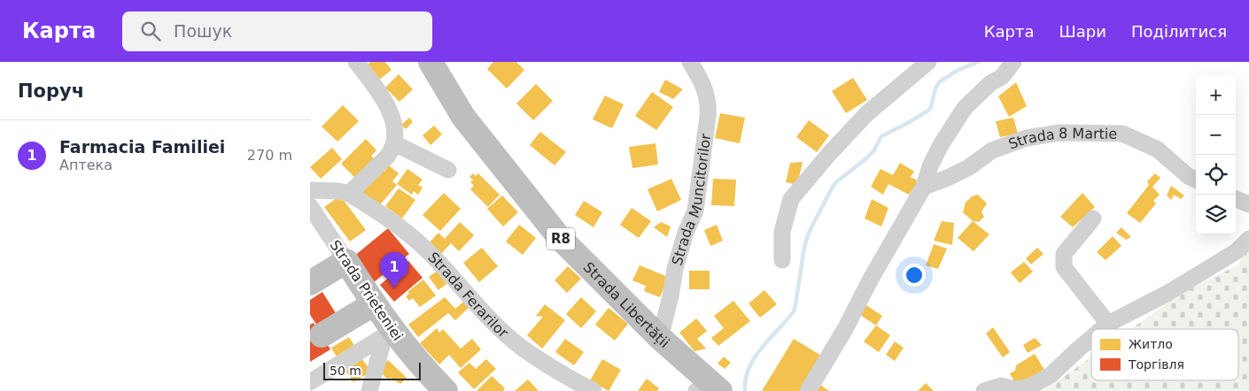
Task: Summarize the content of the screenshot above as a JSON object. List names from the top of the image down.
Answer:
{
  "streets": {
    "highway": ["R8", "Strada Prieteniei", "Strada Libertății"],
    "street": ["Strada 8 Martie", "Strada Muncitorilor", "Strada Ferarilor"]
  },
  "crossings": [
    ["Strada Muncitorilor", "Strada Libertății"]
  ],
  "legend": ["Житло", "Торгівля"],
  "scale_bar": "50 m",
  "page": {
    "header": "Карта",
    "search": "Пошук",
    "nav": ["Карта", "Шари", "Поділитися"],
    "heading": "Поруч",
    "map_buttons": ["+", "−"],
    "list": [
      {
        "mark": "1",
        "name": "Farmacia Familiei",
        "note": "Аптека",
        "value": "270 m"
      }
    ],
    "pins": "1",
    "scale": "50 m"
  }
}
